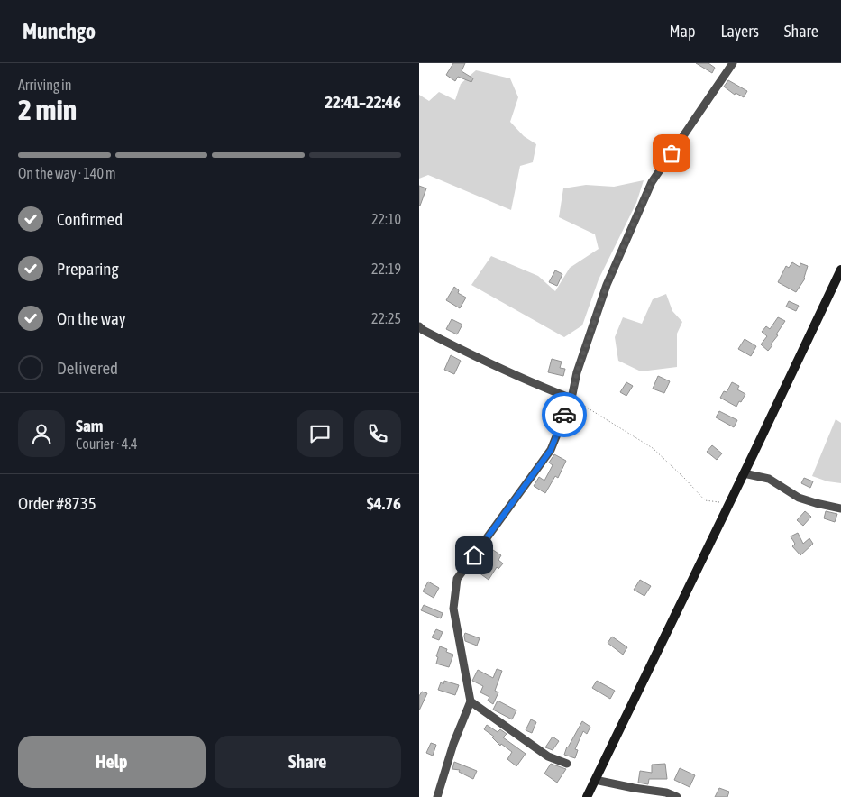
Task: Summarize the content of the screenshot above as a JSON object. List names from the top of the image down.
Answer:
{
  "page": {
    "header": "Munchgo",
    "nav": ["Map", "Layers", "Share"],
    "heading": ["2 min", "Arriving in", "22:41–22:46"],
    "panel": [
      "Sam",
      "Courier · 4.4",
      "Order #8735",
      "$4.76"
    ],
    "bar": "On the way · 140 m",
    "list": [
      ["Confirmed", "22:10"],
      ["Preparing", "22:19"],
      ["On the way", "22:25"],
      "Delivered"
    ],
    "buttons": ["Help", "Share"]
  }
}
